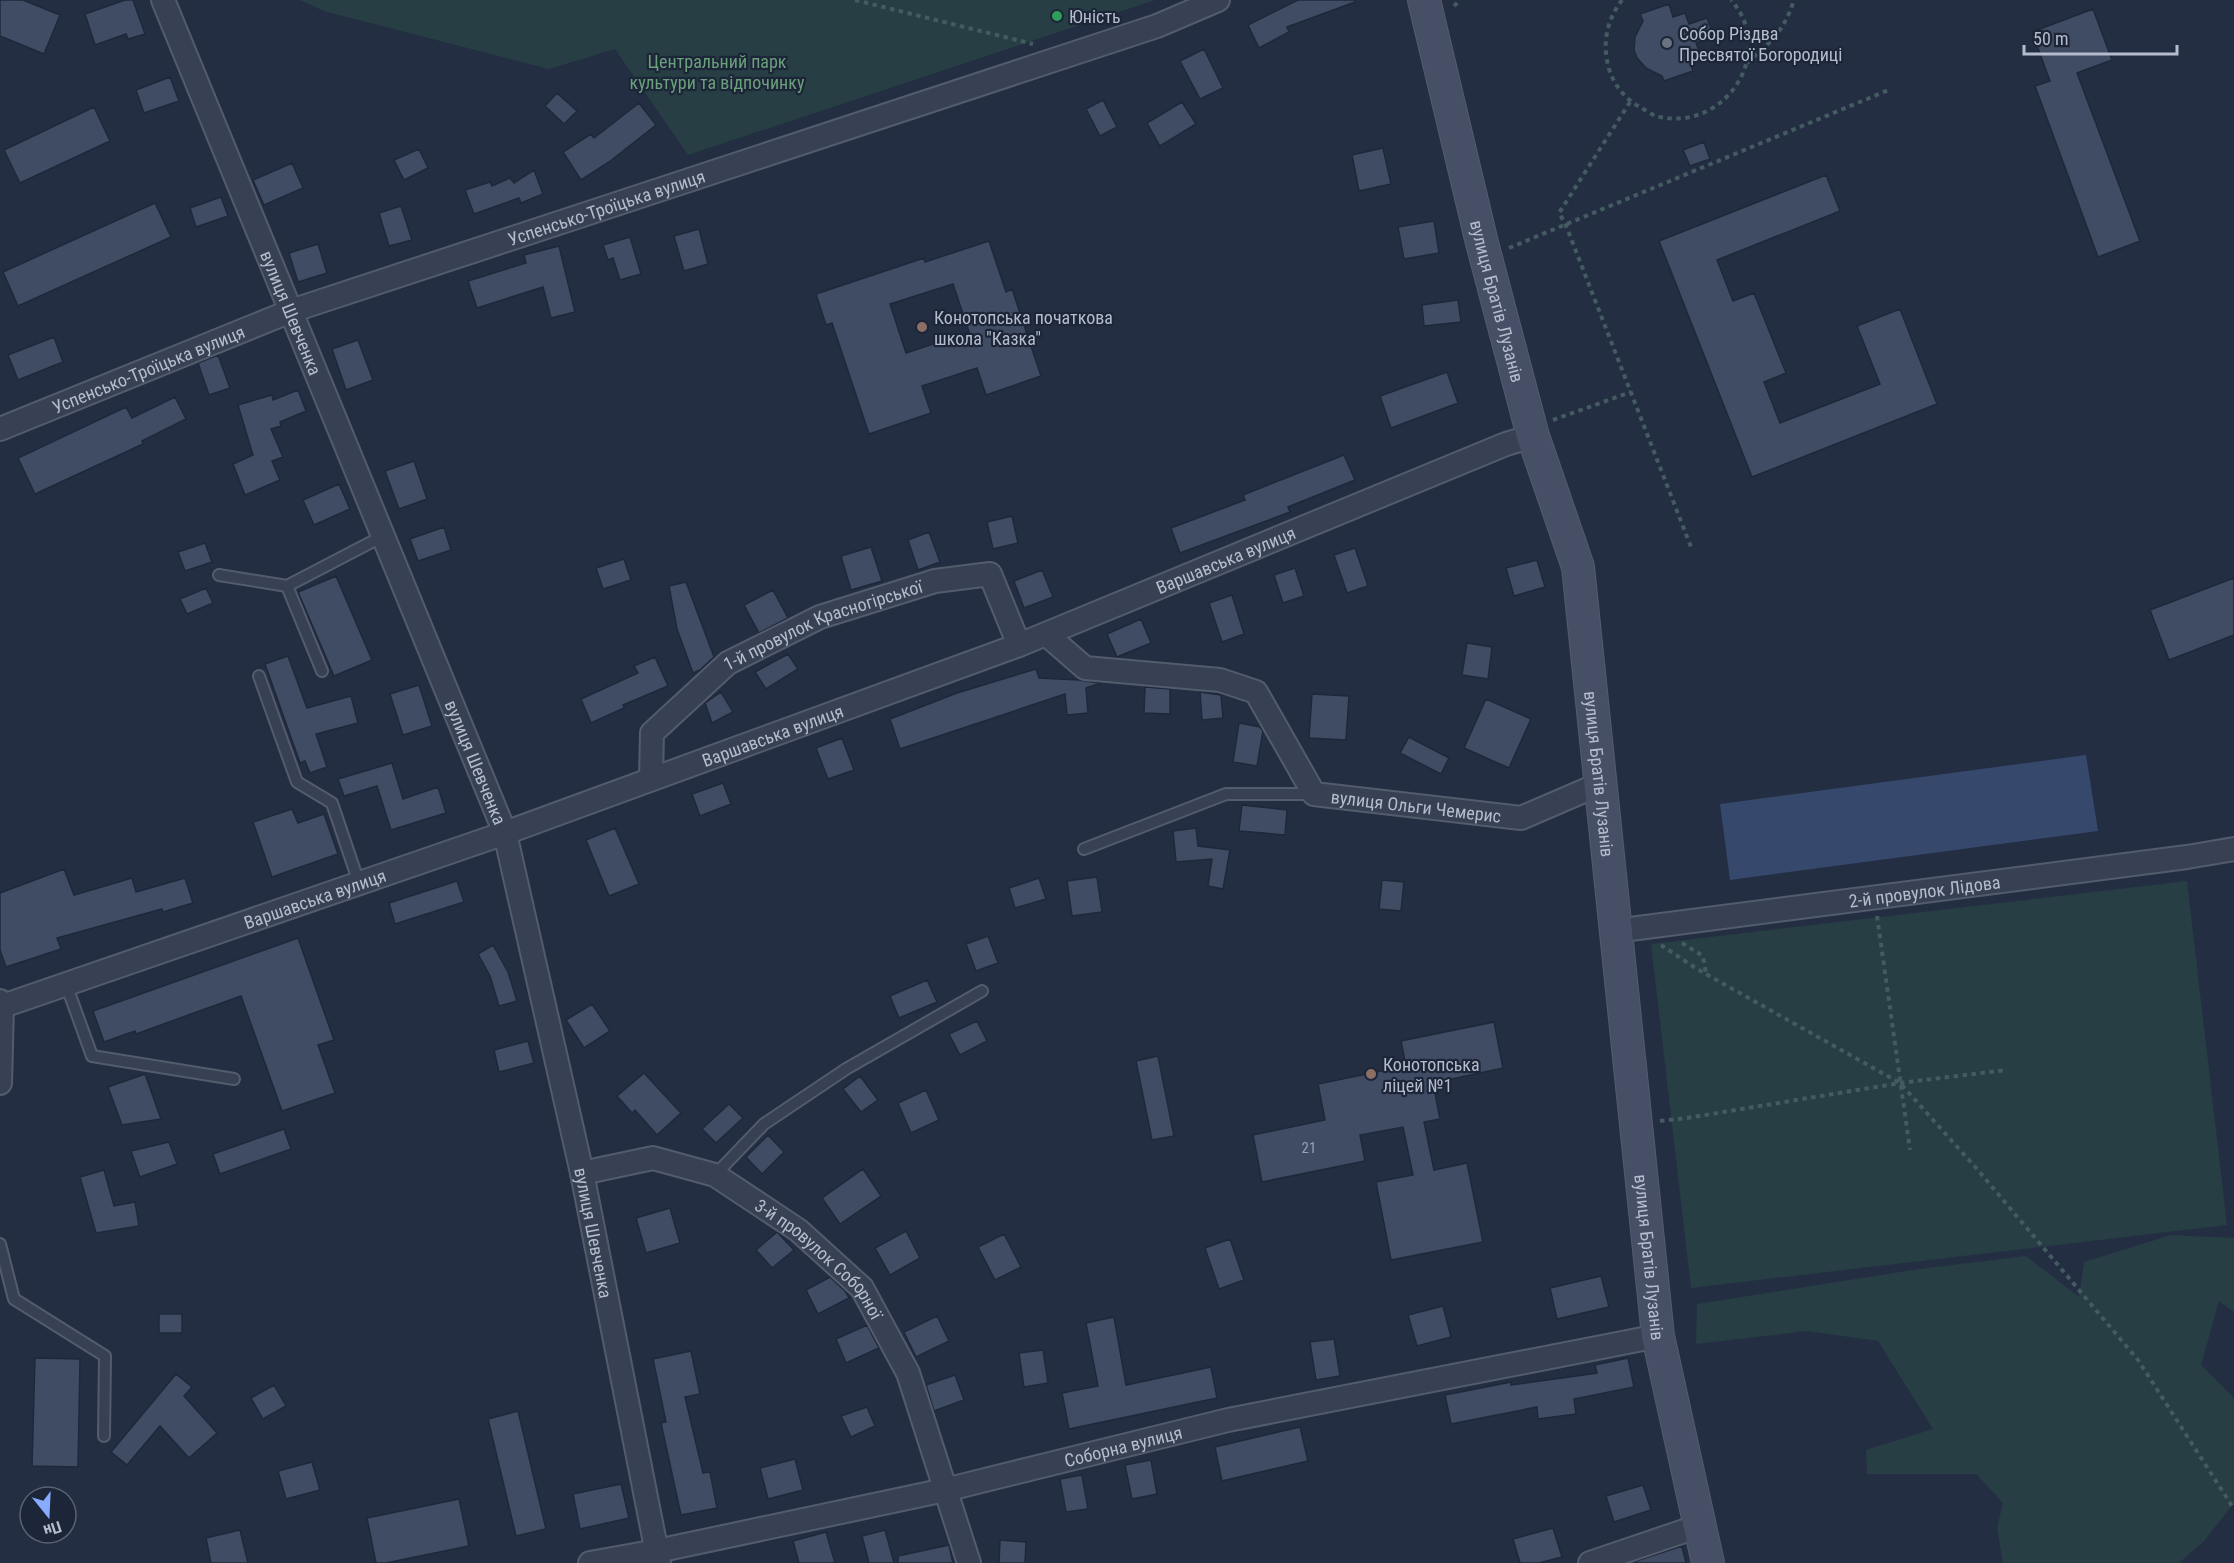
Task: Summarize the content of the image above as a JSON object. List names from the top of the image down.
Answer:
{
  "streets": {
    "main road": ["вулиця Братів Лузанів"],
    "street": [
      "Успенсько-Троїцька вулиця",
      "вулиця Шевченка",
      "Варшавська вулиця",
      "1-й провулок Красногірської",
      "вулиця Ольги Чемерис",
      "2-й провулок Лідова",
      "3-й провулок Соборної",
      "Соборна вулиця"
    ]
  },
  "crossings": [
    ["Успенсько-Троїцька вулиця", "вулиця Шевченка"],
    ["вулиця Братів Лузанів", "Варшавська вулиця"],
    ["вулиця Братів Лузанів", "вулиця Ольги Чемерис"],
    ["вулиця Братів Лузанів", "2-й провулок Лідова"],
    ["вулиця Братів Лузанів", "Соборна вулиця"],
    ["вулиця Шевченка", "Варшавська вулиця"],
    ["вулиця Шевченка", "3-й провулок Соборної"],
    ["вулиця Шевченка", "Соборна вулиця"],
    ["Варшавська вулиця", "1-й провулок Красногірської"],
    ["Варшавська вулиця", "вулиця Ольги Чемерис"],
    ["3-й провулок Соборної", "Соборна вулиця"]
  ],
  "parks": ["Центральний парк культури та відпочинку"],
  "places": [
    "Юність",
    "Собор Різдва Пресвятої Богородиці",
    "Конотопська початкова школа \"Казка\"",
    "Конотопська ліцей №1"
  ],
  "house_numbers": ["21"],
  "scale_bar": "50 m",
  "north": "bottom"
}
